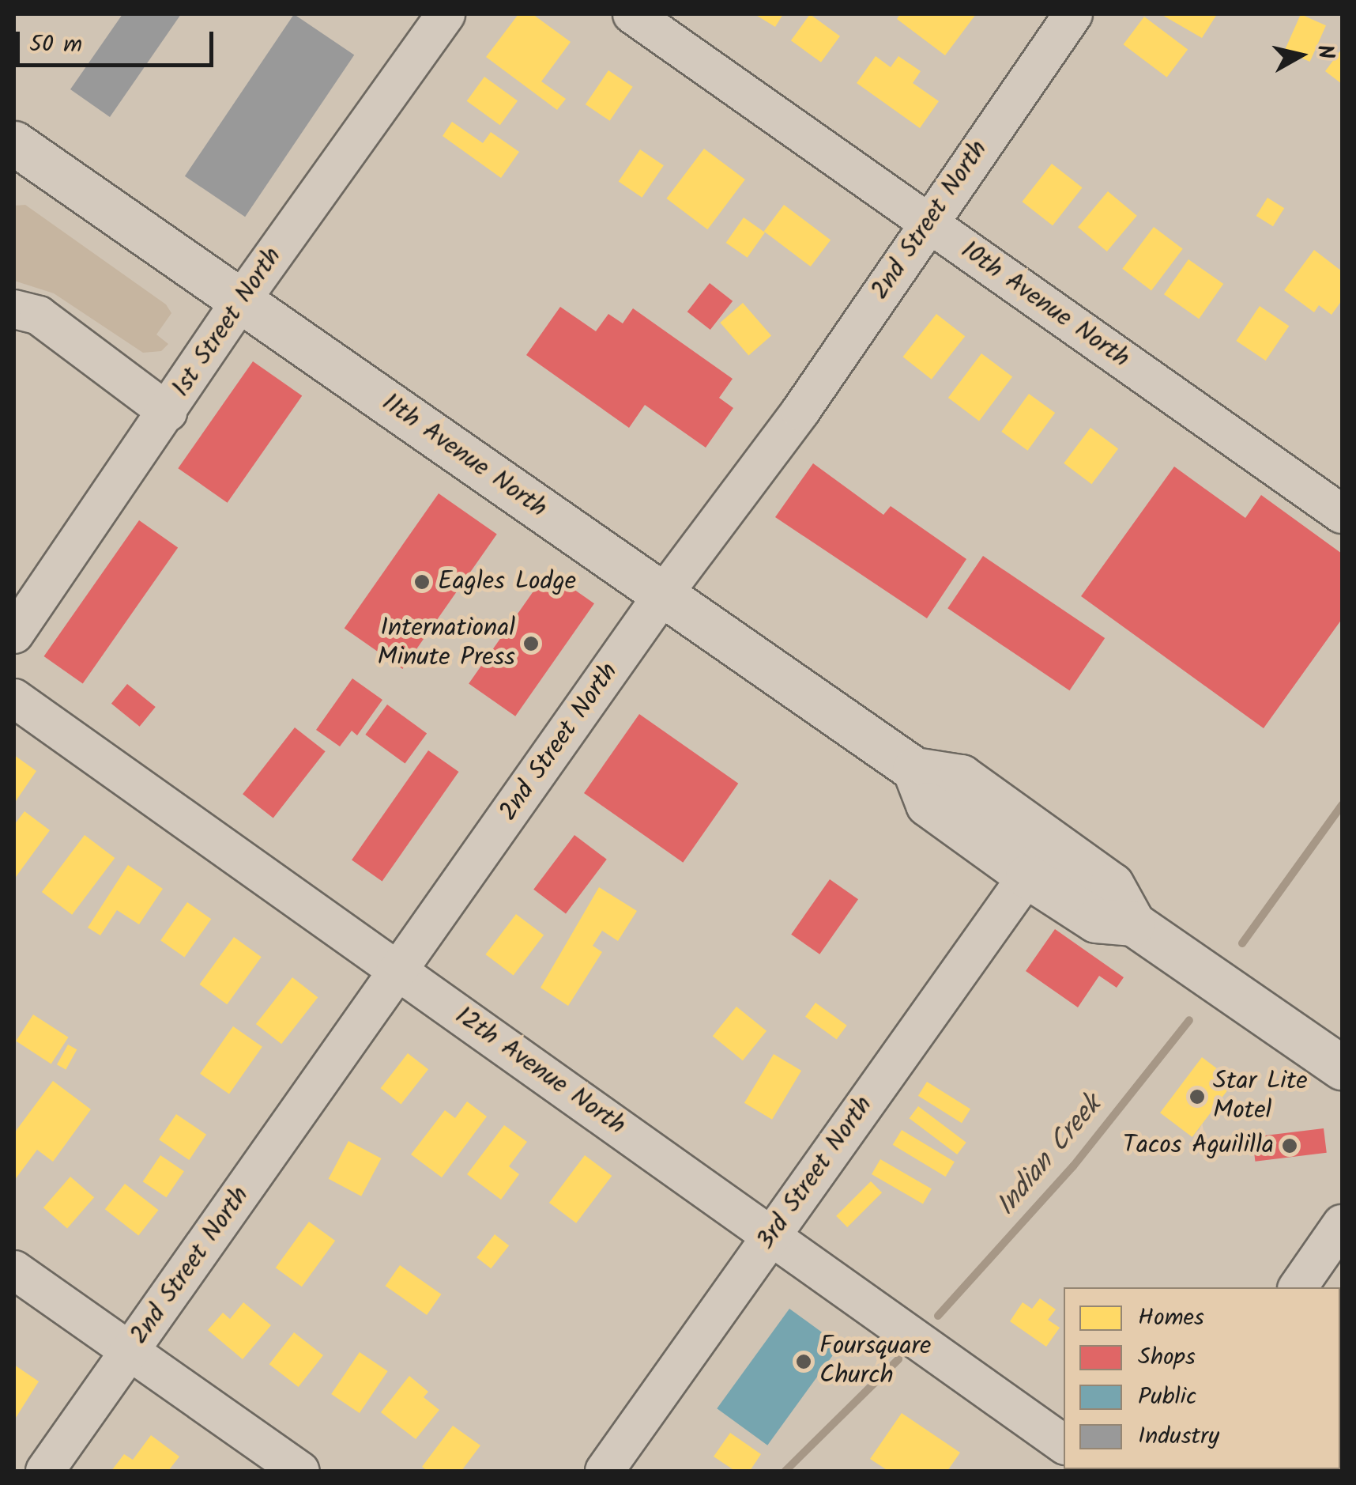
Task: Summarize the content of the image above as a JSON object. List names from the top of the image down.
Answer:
{
  "streets": {
    "main road": ["11th Avenue North"],
    "street": [
      "2nd Street North",
      "10th Avenue North",
      "1st Street North",
      "12th Avenue North",
      "3rd Street North"
    ]
  },
  "crossings": [
    ["2nd Street North", "10th Avenue North"],
    ["2nd Street North", "11th Avenue North"],
    ["2nd Street North", "12th Avenue North"],
    ["1st Street North", "11th Avenue North"],
    ["11th Avenue North", "3rd Street North"],
    ["12th Avenue North", "3rd Street North"]
  ],
  "water": ["Indian Creek"],
  "places": [
    "Eagles Lodge",
    "International Minute Press",
    "Star Lite Motel",
    "Tacos Aguililla",
    "Foursquare Church"
  ],
  "legend": [
    "Homes",
    "Shops",
    "Public",
    "Industry"
  ],
  "scale_bar": "50 m",
  "north": "right"
}
